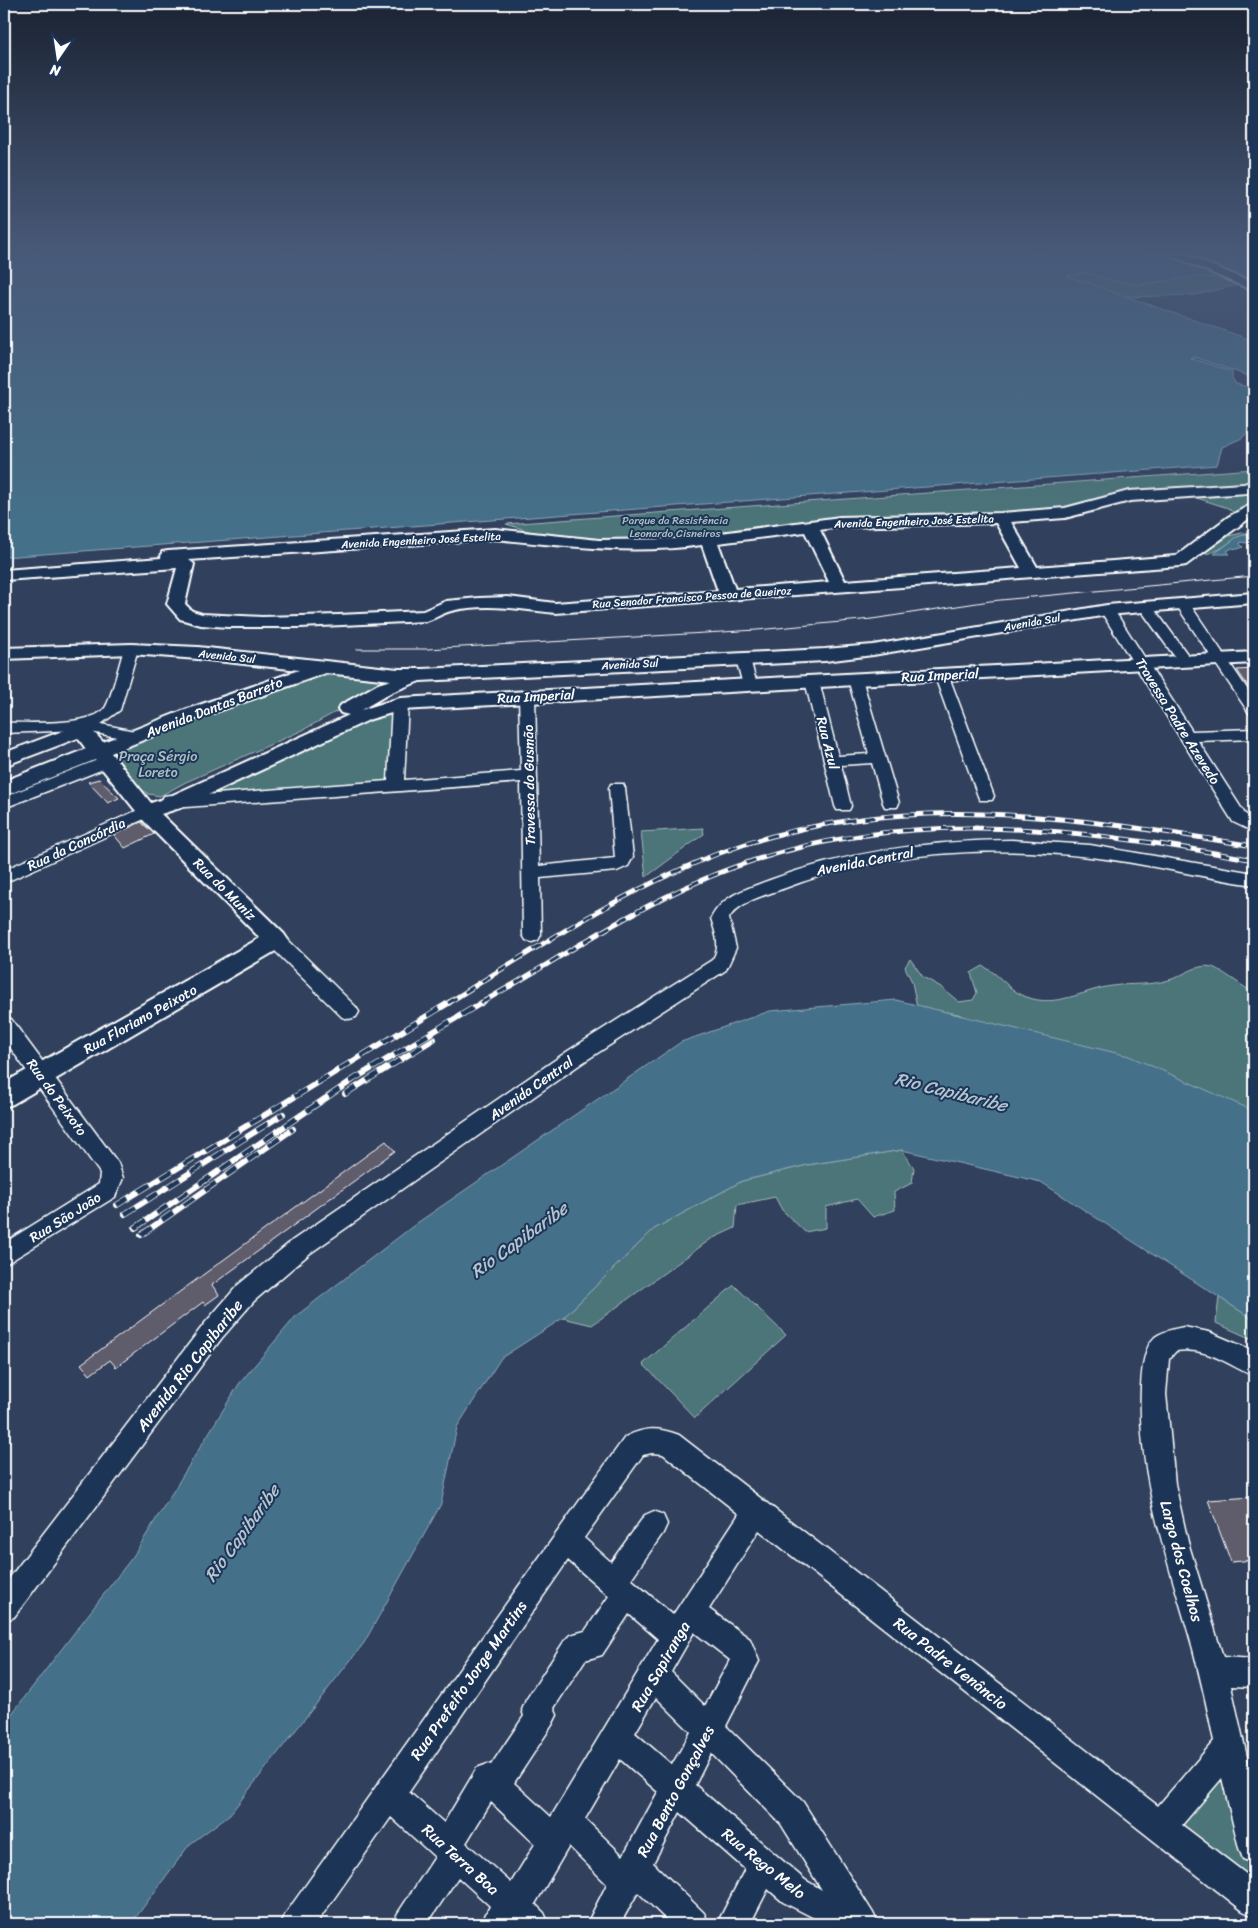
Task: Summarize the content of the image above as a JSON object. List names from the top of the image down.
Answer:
{
  "streets": {
    "main road": [
      "Avenida Engenheiro José Estelita",
      "Rua Senador Francisco Pessoa de Queiroz",
      "Avenida Sul",
      "Rua Imperial",
      "Avenida Dantas Barreto",
      "Rua do Muniz",
      "Rua Floriano Peixoto"
    ],
    "street": [
      "Travessa Padre Azevedo",
      "Rua Azul",
      "Travessa do Gusmão",
      "Rua da Concórdia",
      "Avenida Central",
      "Rua do Peixoto",
      "Rua São João",
      "Avenida Rio Capibaribe",
      "Largo dos Coelhos",
      "Rua Padre Venâncio",
      "Rua Sapiranga",
      "Rua Prefeito Jorge Martins",
      "Rua Bento Gonçalves",
      "Rua Terra Boa",
      "Rua Rego Melo"
    ]
  },
  "crossings": [
    ["Avenida Sul", "Avenida Dantas Barreto"],
    ["Avenida Sul", "Travessa Padre Azevedo"],
    ["Rua Imperial", "Travessa Padre Azevedo"],
    ["Rua Imperial", "Rua Azul"],
    ["Rua Imperial", "Travessa do Gusmão"],
    ["Avenida Dantas Barreto", "Rua do Muniz"],
    ["Rua da Concórdia", "Rua do Muniz"],
    ["Avenida Central", "Avenida Rio Capibaribe"],
    ["Rua do Muniz", "Rua Floriano Peixoto"],
    ["Rua Floriano Peixoto", "Rua do Peixoto"],
    ["Rua do Peixoto", "Rua São João"],
    ["Rua Padre Venâncio", "Rua Sapiranga"],
    ["Rua Padre Venâncio", "Rua Prefeito Jorge Martins"],
    ["Rua Sapiranga", "Rua Bento Gonçalves"],
    ["Rua Sapiranga", "Rua Terra Boa"],
    ["Rua Prefeito Jorge Martins", "Rua Terra Boa"],
    ["Rua Bento Gonçalves", "Rua Rego Melo"]
  ],
  "water": ["Rio Capibaribe"],
  "parks": ["Parque da Resistência Leonardo Cisneiros", "Praça Sérgio Loreto"],
  "north": "bottom"
}
